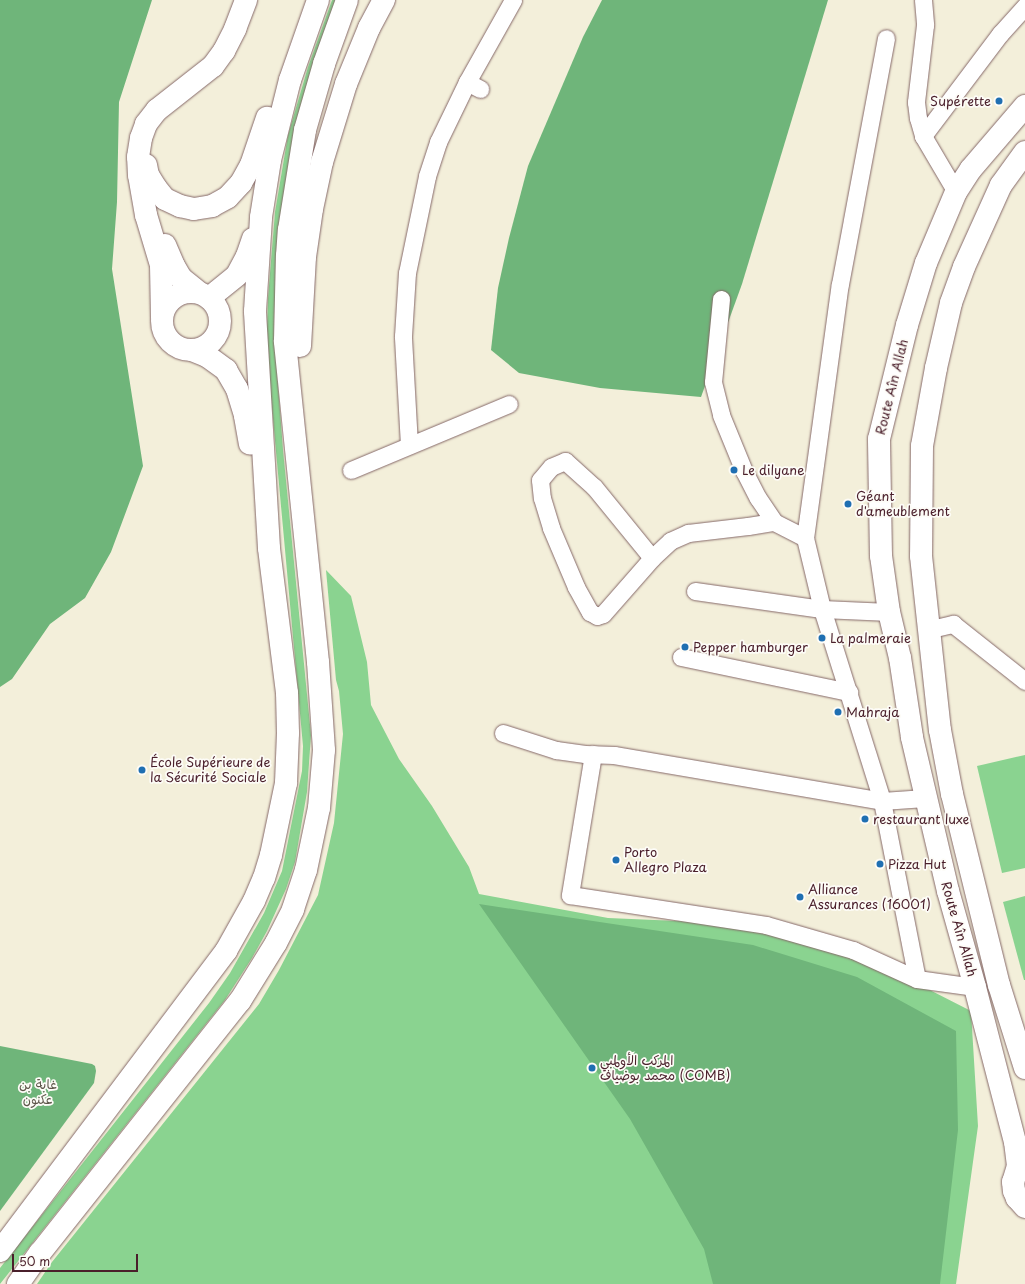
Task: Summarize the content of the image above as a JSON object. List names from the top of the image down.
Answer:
{
  "streets": {
    "main road": ["Route Aîn Allah"]
  },
  "parks": ["غابة بن عكنون"],
  "places": [
    "Supérette",
    "Le dilyane",
    "Géant d'ameublement",
    "La palmeraie",
    "Pepper hamburger",
    "Mahraja",
    "École Supérieure de la Sécurité Sociale",
    "restaurant luxe",
    "Porto Allegro Plaza",
    "Pizza Hut",
    "Alliance Assurances (16001)",
    "المركب الأولمبي محمد بوضياف (COMB)"
  ],
  "scale_bar": "50 m"
}
